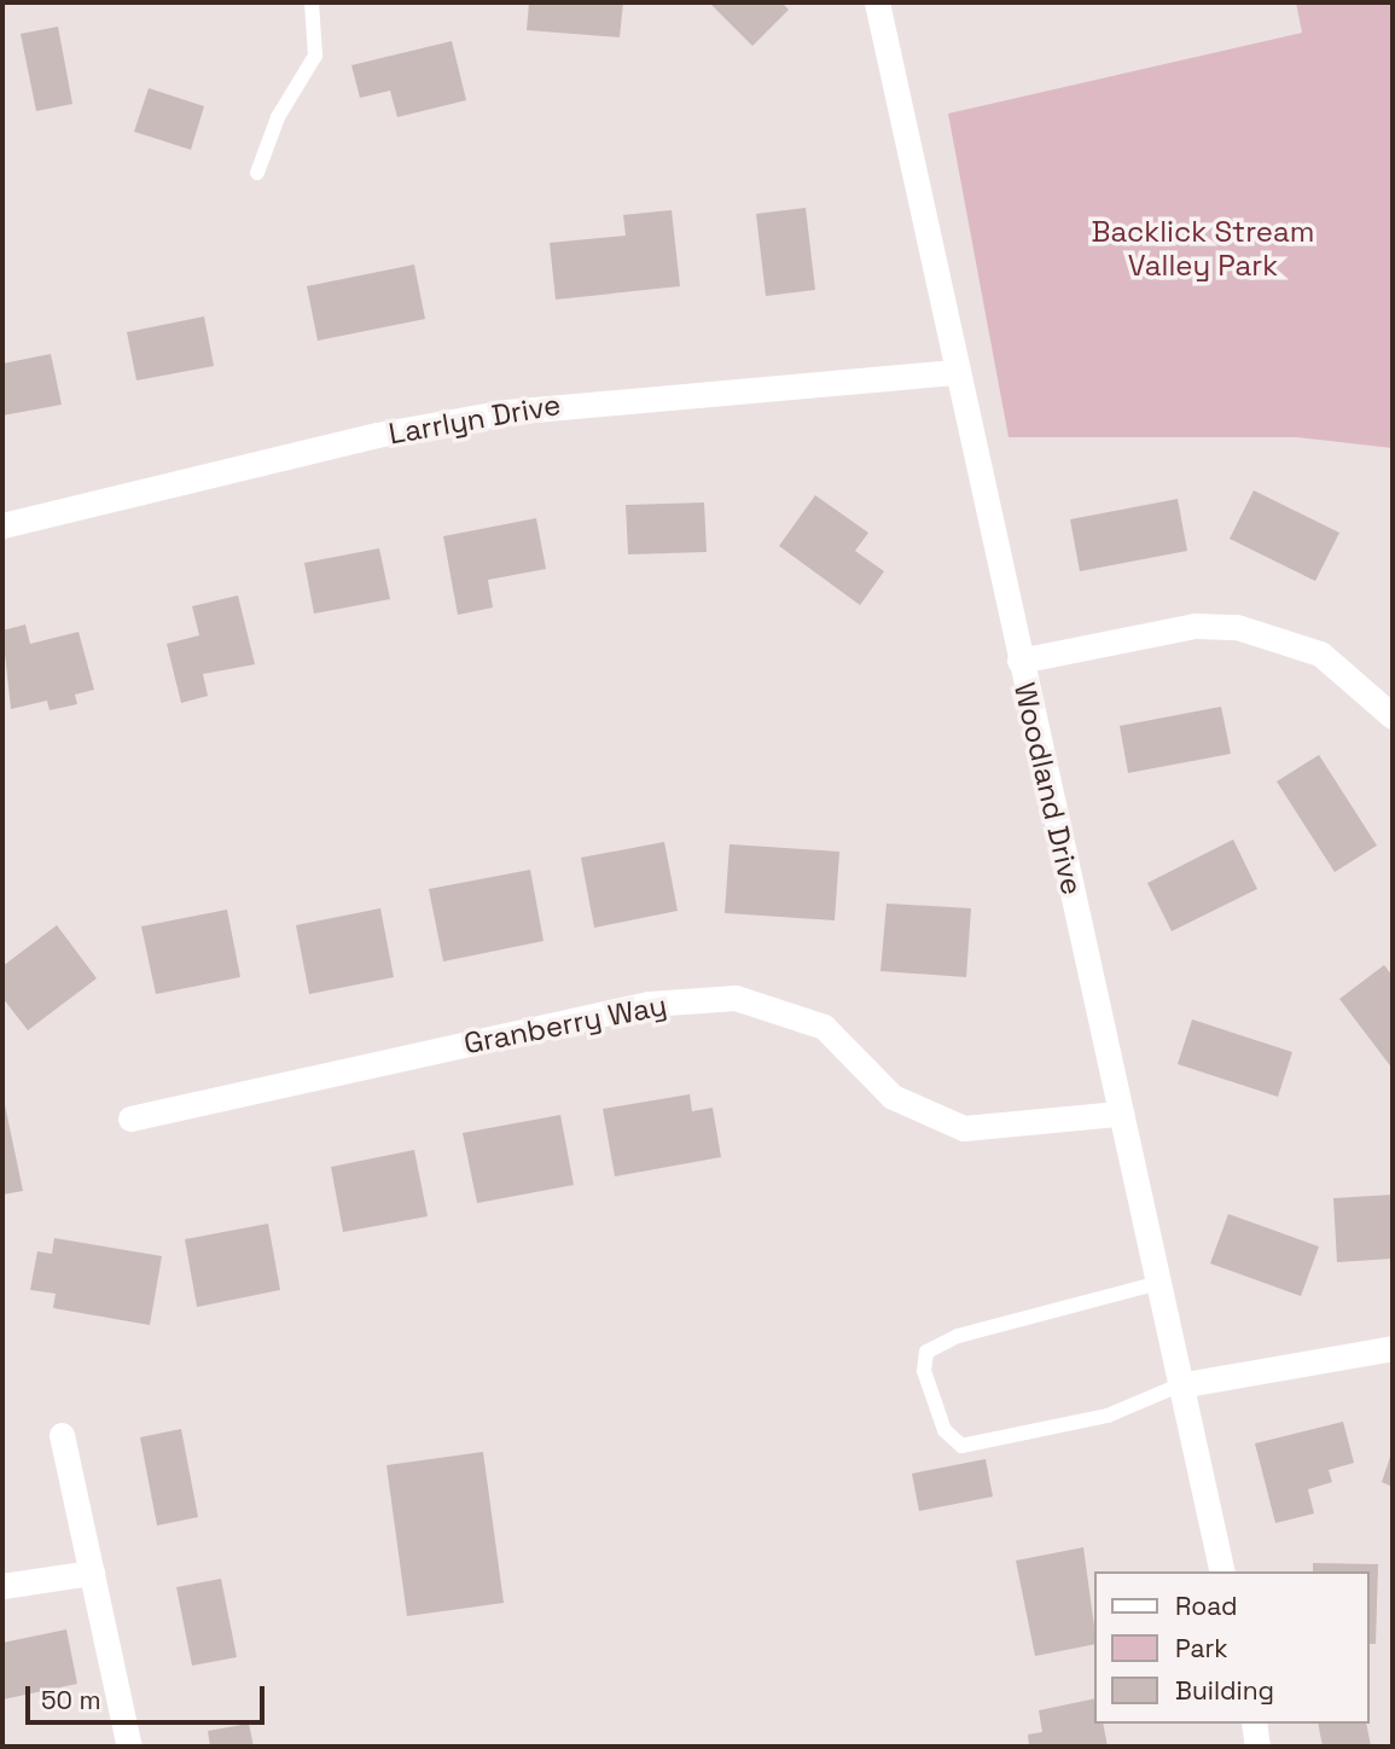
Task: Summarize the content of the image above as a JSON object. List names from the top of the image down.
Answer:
{
  "streets": {
    "street": ["Larrlyn Drive", "Woodland Drive", "Granberry Way"]
  },
  "crossings": [
    ["Larrlyn Drive", "Woodland Drive"],
    ["Woodland Drive", "Granberry Way"]
  ],
  "parks": ["Backlick Stream Valley Park"],
  "legend": ["Road", "Park", "Building"],
  "scale_bar": "50 m"
}
